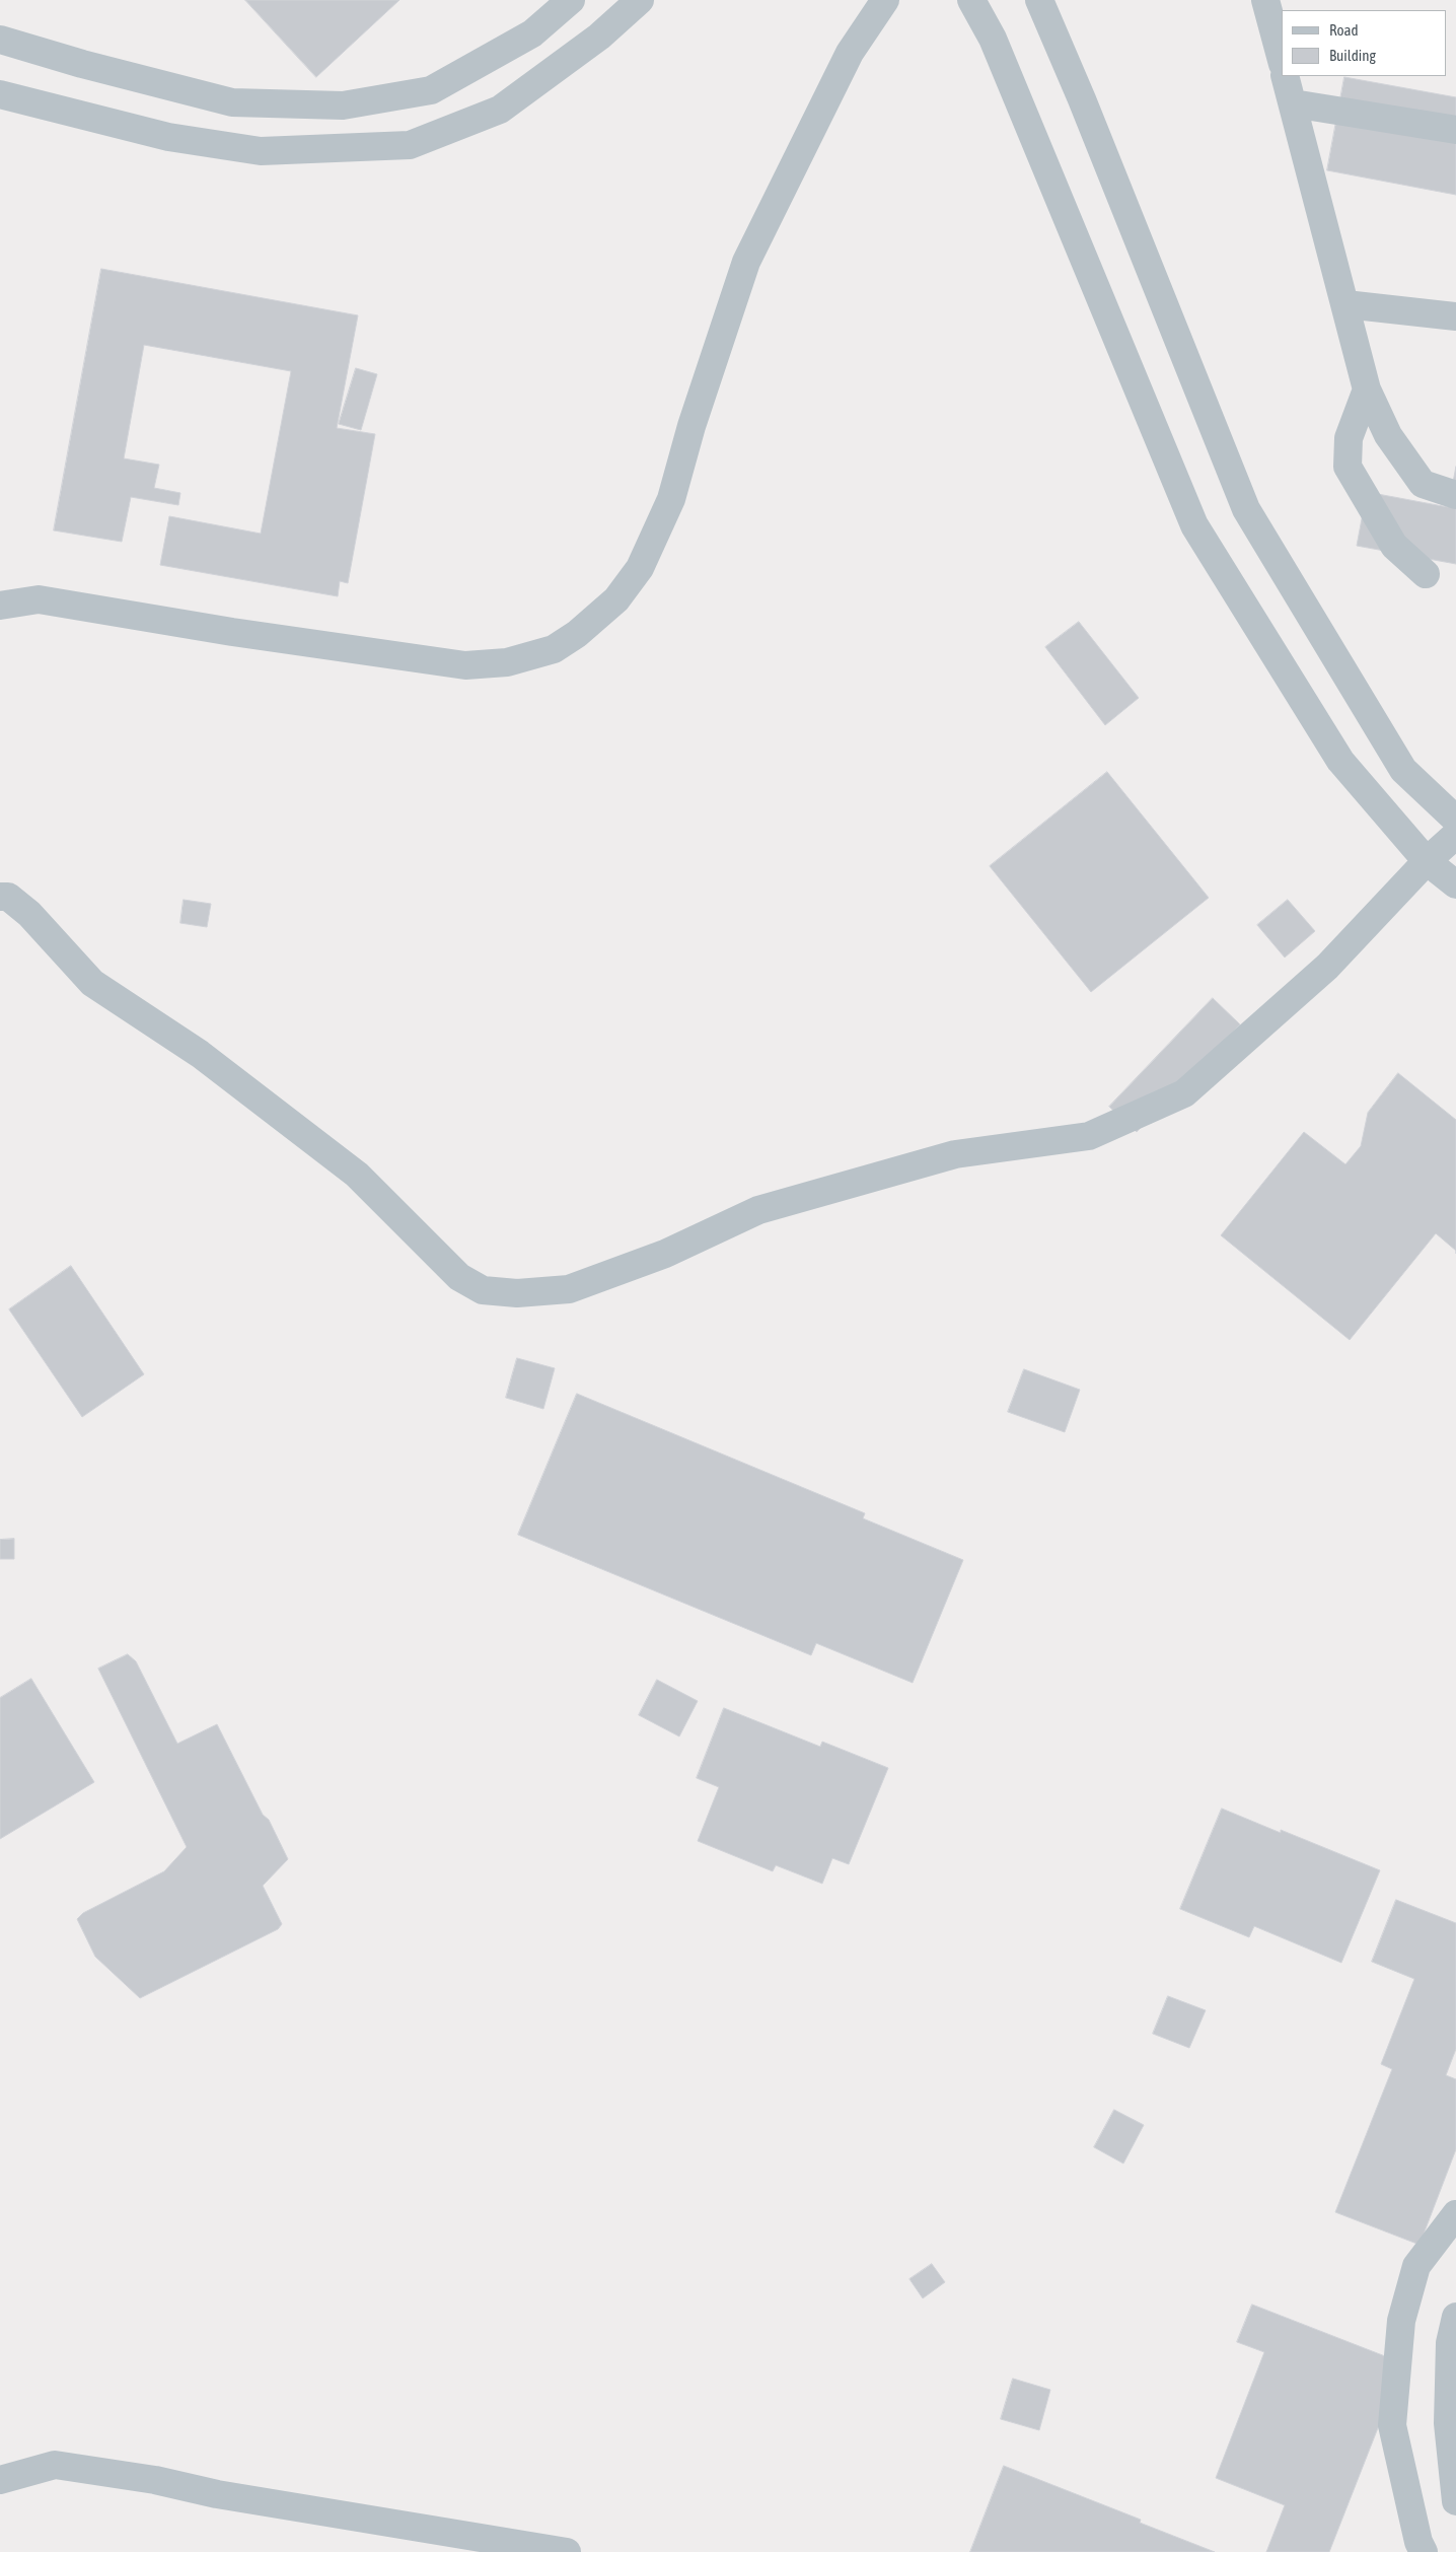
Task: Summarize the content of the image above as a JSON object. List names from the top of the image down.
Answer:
{
  "legend": ["Road", "Building"]
}
